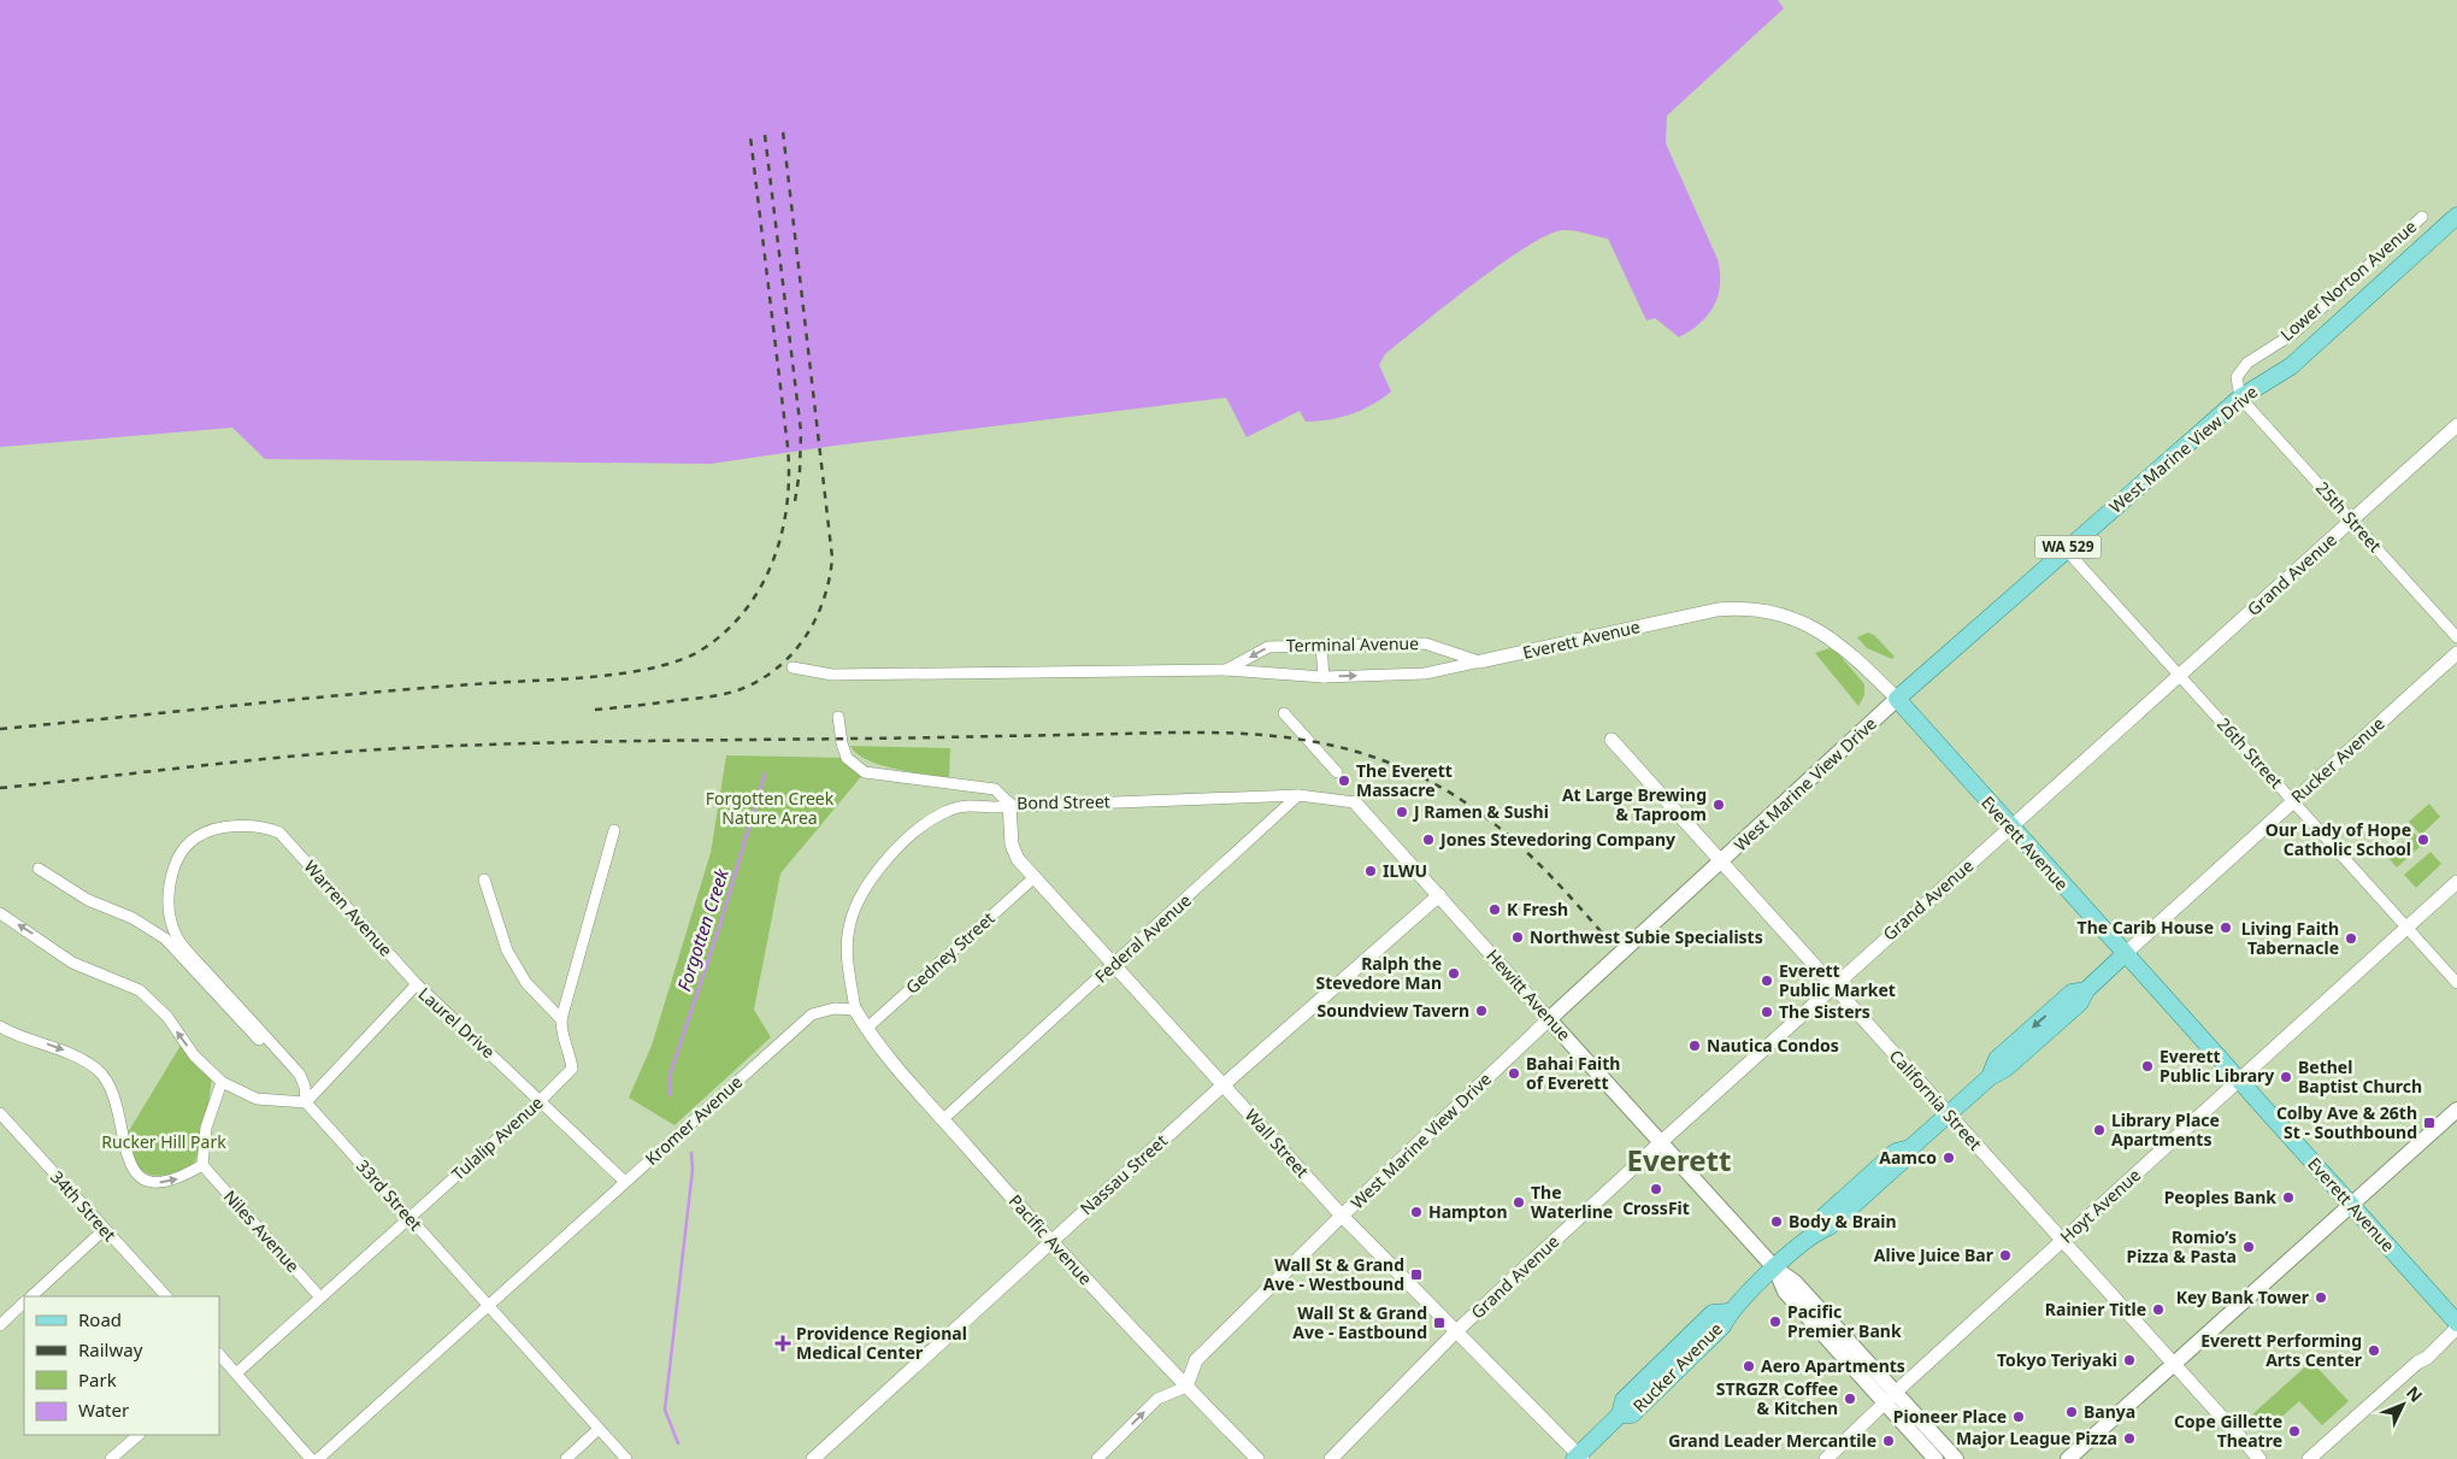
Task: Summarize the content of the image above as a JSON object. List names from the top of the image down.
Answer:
{
  "streets": {
    "main road": [
      "West Marine View Drive",
      "WA 529",
      "Everett Avenue",
      "Rucker Avenue",
      "Hewitt Avenue"
    ],
    "street": [
      "Lower Norton Avenue",
      "25th Street",
      "Grand Avenue",
      "Terminal Avenue",
      "26th Street",
      "Bond Street",
      "Warren Avenue",
      "Federal Avenue",
      "Gedney Street",
      "Laurel Drive",
      "California Street",
      "Kromer Avenue",
      "Tulalip Avenue",
      "Wall Street",
      "Nassau Street",
      "33rd Street",
      "34th Street",
      "Hoyt Avenue",
      "Niles Avenue",
      "Pacific Avenue"
    ]
  },
  "crossings": [
    ["Lower Norton Avenue", "West Marine View Drive"],
    ["Lower Norton Avenue", "25th Street"],
    ["West Marine View Drive", "25th Street"],
    ["West Marine View Drive", "Everett Avenue"],
    ["West Marine View Drive", "26th Street"],
    ["West Marine View Drive", "Hewitt Avenue"],
    ["West Marine View Drive", "California Street"],
    ["West Marine View Drive", "Wall Street"],
    ["West Marine View Drive", "Pacific Avenue"],
    ["25th Street", "Grand Avenue"],
    ["Grand Avenue", "Everett Avenue"],
    ["Grand Avenue", "26th Street"],
    ["Grand Avenue", "Hewitt Avenue"],
    ["Grand Avenue", "California Street"],
    ["Grand Avenue", "Wall Street"],
    ["Everett Avenue", "Terminal Avenue"],
    ["Everett Avenue", "Rucker Avenue"],
    ["Everett Avenue", "Hoyt Avenue"],
    ["26th Street", "Rucker Avenue"],
    ["26th Street", "Hoyt Avenue"],
    ["Rucker Avenue", "Hewitt Avenue"],
    ["Rucker Avenue", "California Street"],
    ["Rucker Avenue", "Wall Street"],
    ["Bond Street", "Federal Avenue"],
    ["Bond Street", "Wall Street"],
    ["Warren Avenue", "Laurel Drive"],
    ["Federal Avenue", "Wall Street"],
    ["Federal Avenue", "Pacific Avenue"],
    ["Gedney Street", "Wall Street"],
    ["Gedney Street", "Pacific Avenue"],
    ["Hewitt Avenue", "Nassau Street"],
    ["Hewitt Avenue", "Hoyt Avenue"],
    ["Laurel Drive", "Kromer Avenue"],
    ["Laurel Drive", "Tulalip Avenue"],
    ["Laurel Drive", "33rd Street"],
    ["California Street", "Hoyt Avenue"],
    ["Kromer Avenue", "33rd Street"],
    ["Kromer Avenue", "Pacific Avenue"],
    ["Tulalip Avenue", "33rd Street"],
    ["Tulalip Avenue", "Niles Avenue"],
    ["Wall Street", "Nassau Street"],
    ["Nassau Street", "Pacific Avenue"]
  ],
  "districts": ["Everett"],
  "water": ["Forgotten Creek"],
  "parks": ["Forgotten Creek Nature Area", "Rucker Hill Park"],
  "places": {
    "other": [
      "The Everett Massacre",
      "At Large Brewing & Taproom",
      "J Ramen & Sushi",
      "Jones Stevedoring Company",
      "Our Lady of Hope Catholic School",
      "ILWU",
      "K Fresh",
      "The Carib House",
      "Northwest Subie Specialists",
      "Living Faith Tabernacle",
      "Ralph the Stevedore Man",
      "Everett Public Market",
      "Soundview Tavern",
      "The Sisters",
      "Nautica Condos",
      "Everett Public Library",
      "Bahai Faith of Everett",
      "Bethel Baptist Church",
      "Library Place Apartments",
      "Aamco",
      "CrossFit",
      "Peoples Bank",
      "The Waterline",
      "Hampton",
      "Body & Brain",
      "Romio’s Pizza & Pasta",
      "Alive Juice Bar",
      "Key Bank Tower",
      "Rainier Title",
      "Pacific Premier Bank",
      "Everett Performing Arts Center",
      "Tokyo Teriyaki",
      "Aero Apartments",
      "STRGZR Coffee & Kitchen",
      "Banya",
      "Pioneer Place",
      "Cope Gillette Theatre",
      "Major League Pizza",
      "Grand Leader Mercantile"
    ],
    "transit": ["Colby Ave & 26th St - Southbound", "Wall St & Grand Ave - Westbound", "Wall St & Grand Ave - Eastbound"],
    "health": ["Providence Regional Medical Center"]
  },
  "legend": [
    "Road",
    "Railway",
    "Park",
    "Water"
  ],
  "north": "top right"
}
